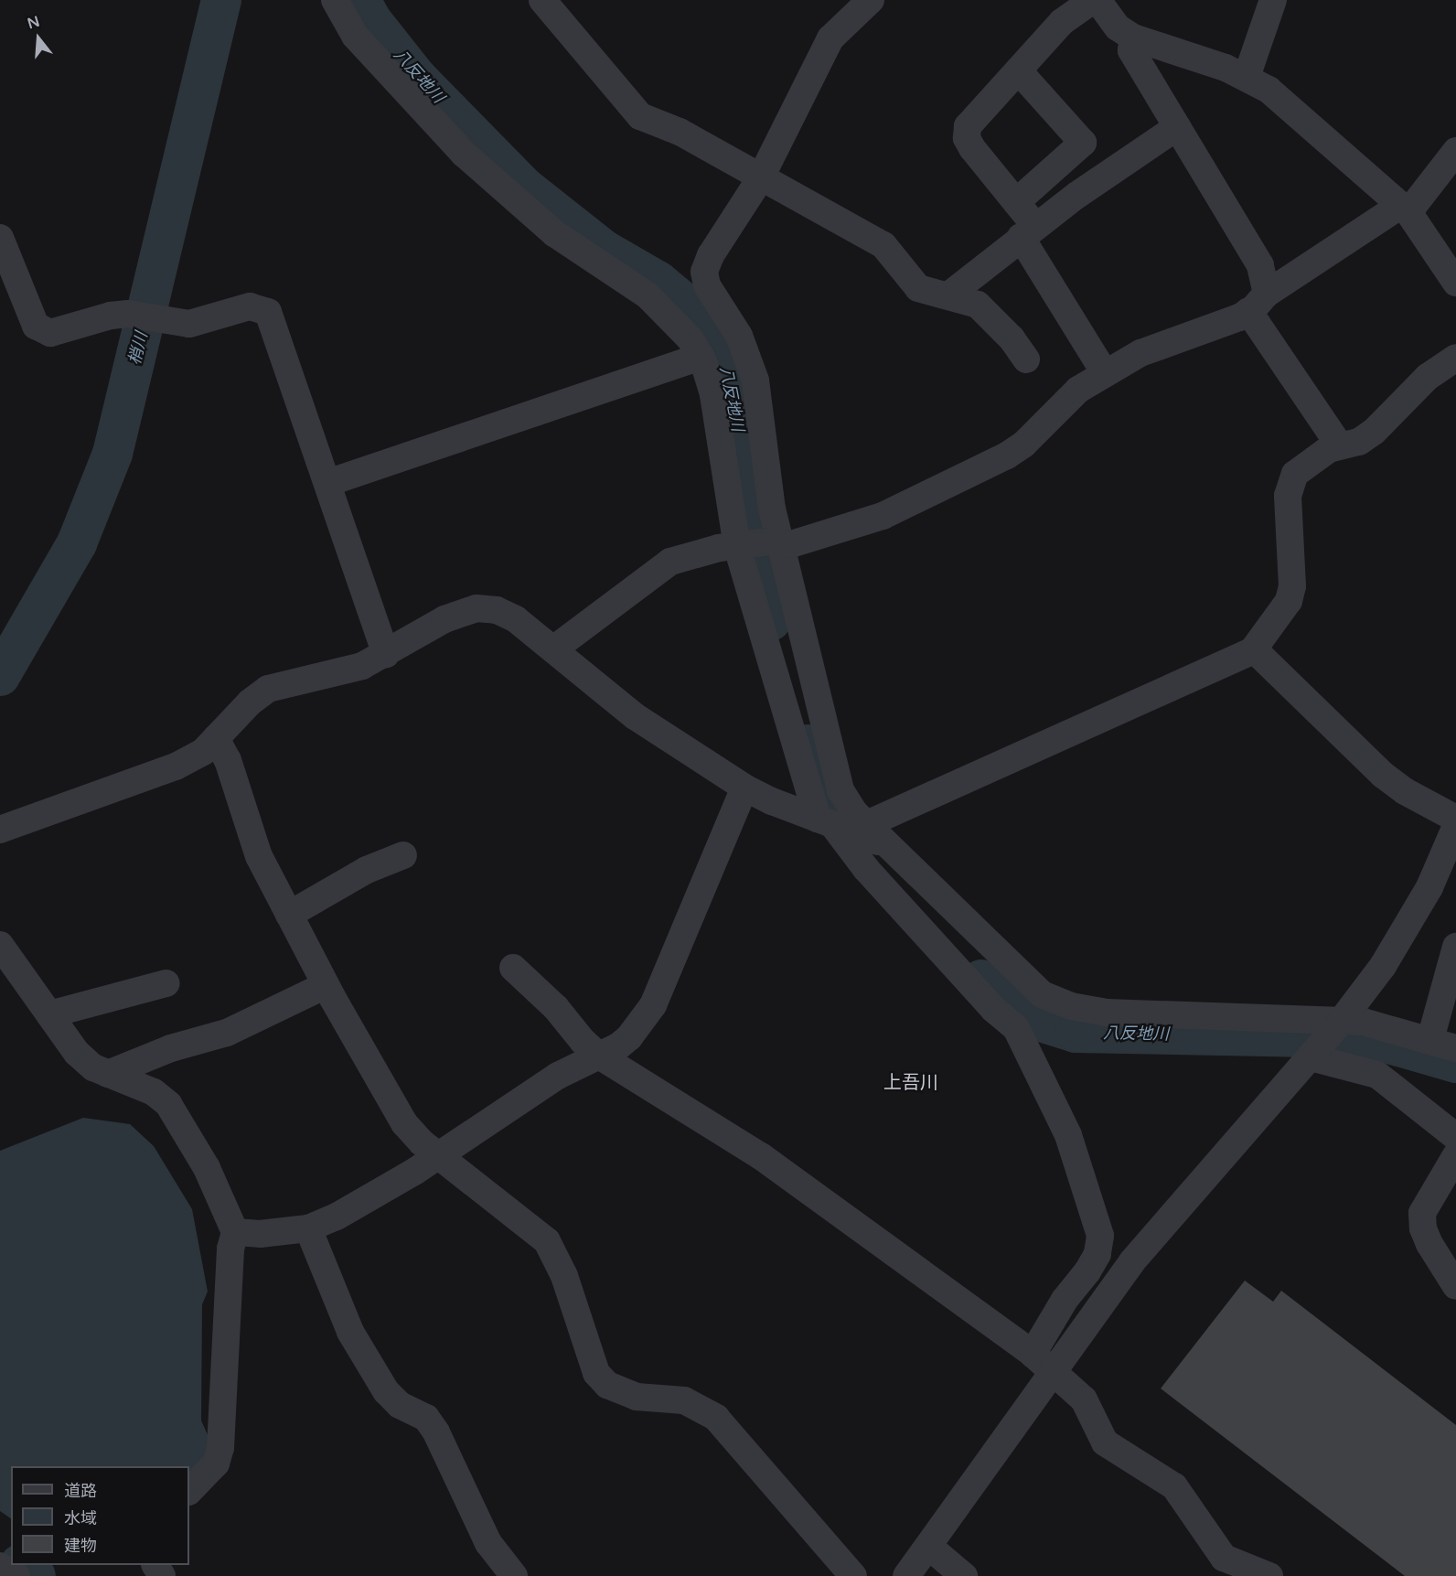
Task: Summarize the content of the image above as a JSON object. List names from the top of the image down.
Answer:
{
  "districts": ["上吾川"],
  "water": ["八反地川", "梢川"],
  "legend": ["道路", "水域", "建物"],
  "north": "top"
}
